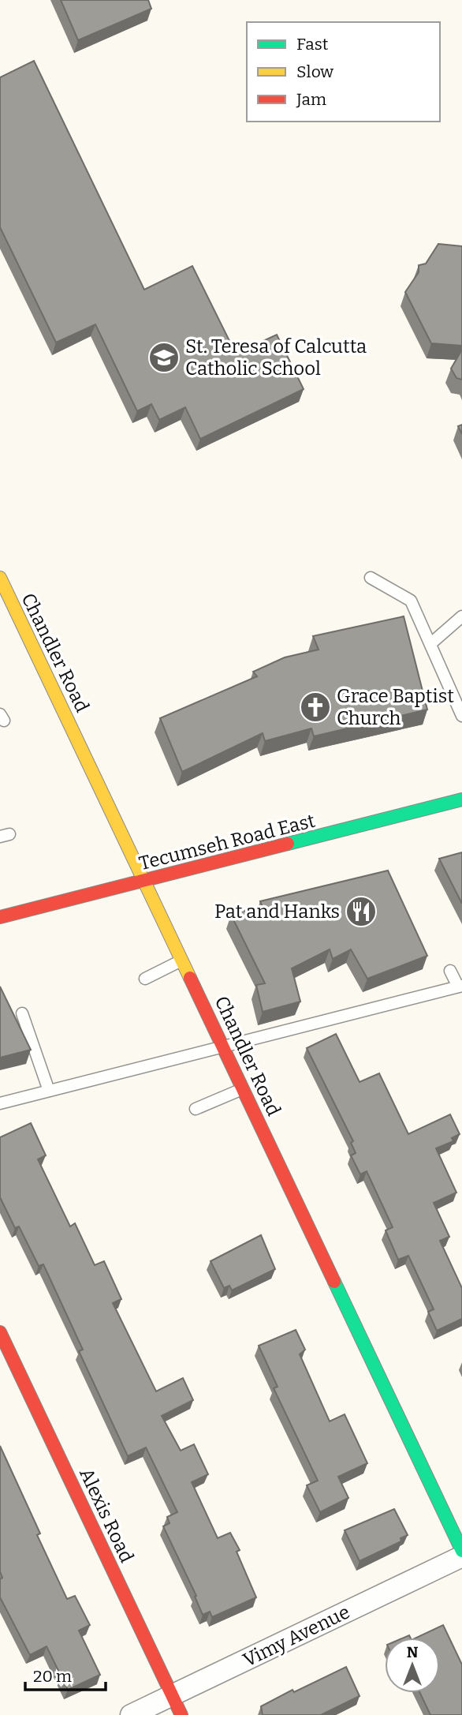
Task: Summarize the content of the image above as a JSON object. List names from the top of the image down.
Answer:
{
  "streets": {
    "street": [
      "Chandler Road",
      "Tecumseh Road East",
      "Alexis Road",
      "Vimy Avenue"
    ]
  },
  "crossings": [
    ["Chandler Road", "Tecumseh Road East"],
    ["Alexis Road", "Vimy Avenue"]
  ],
  "places": {
    "school or university": ["St. Teresa of Calcutta Catholic School"],
    "church": ["Grace Baptist Church"],
    "restaurant": ["Pat and Hanks"]
  },
  "legend": ["Fast", "Slow", "Jam"],
  "scale_bar": "20 m",
  "north": "top"
}
